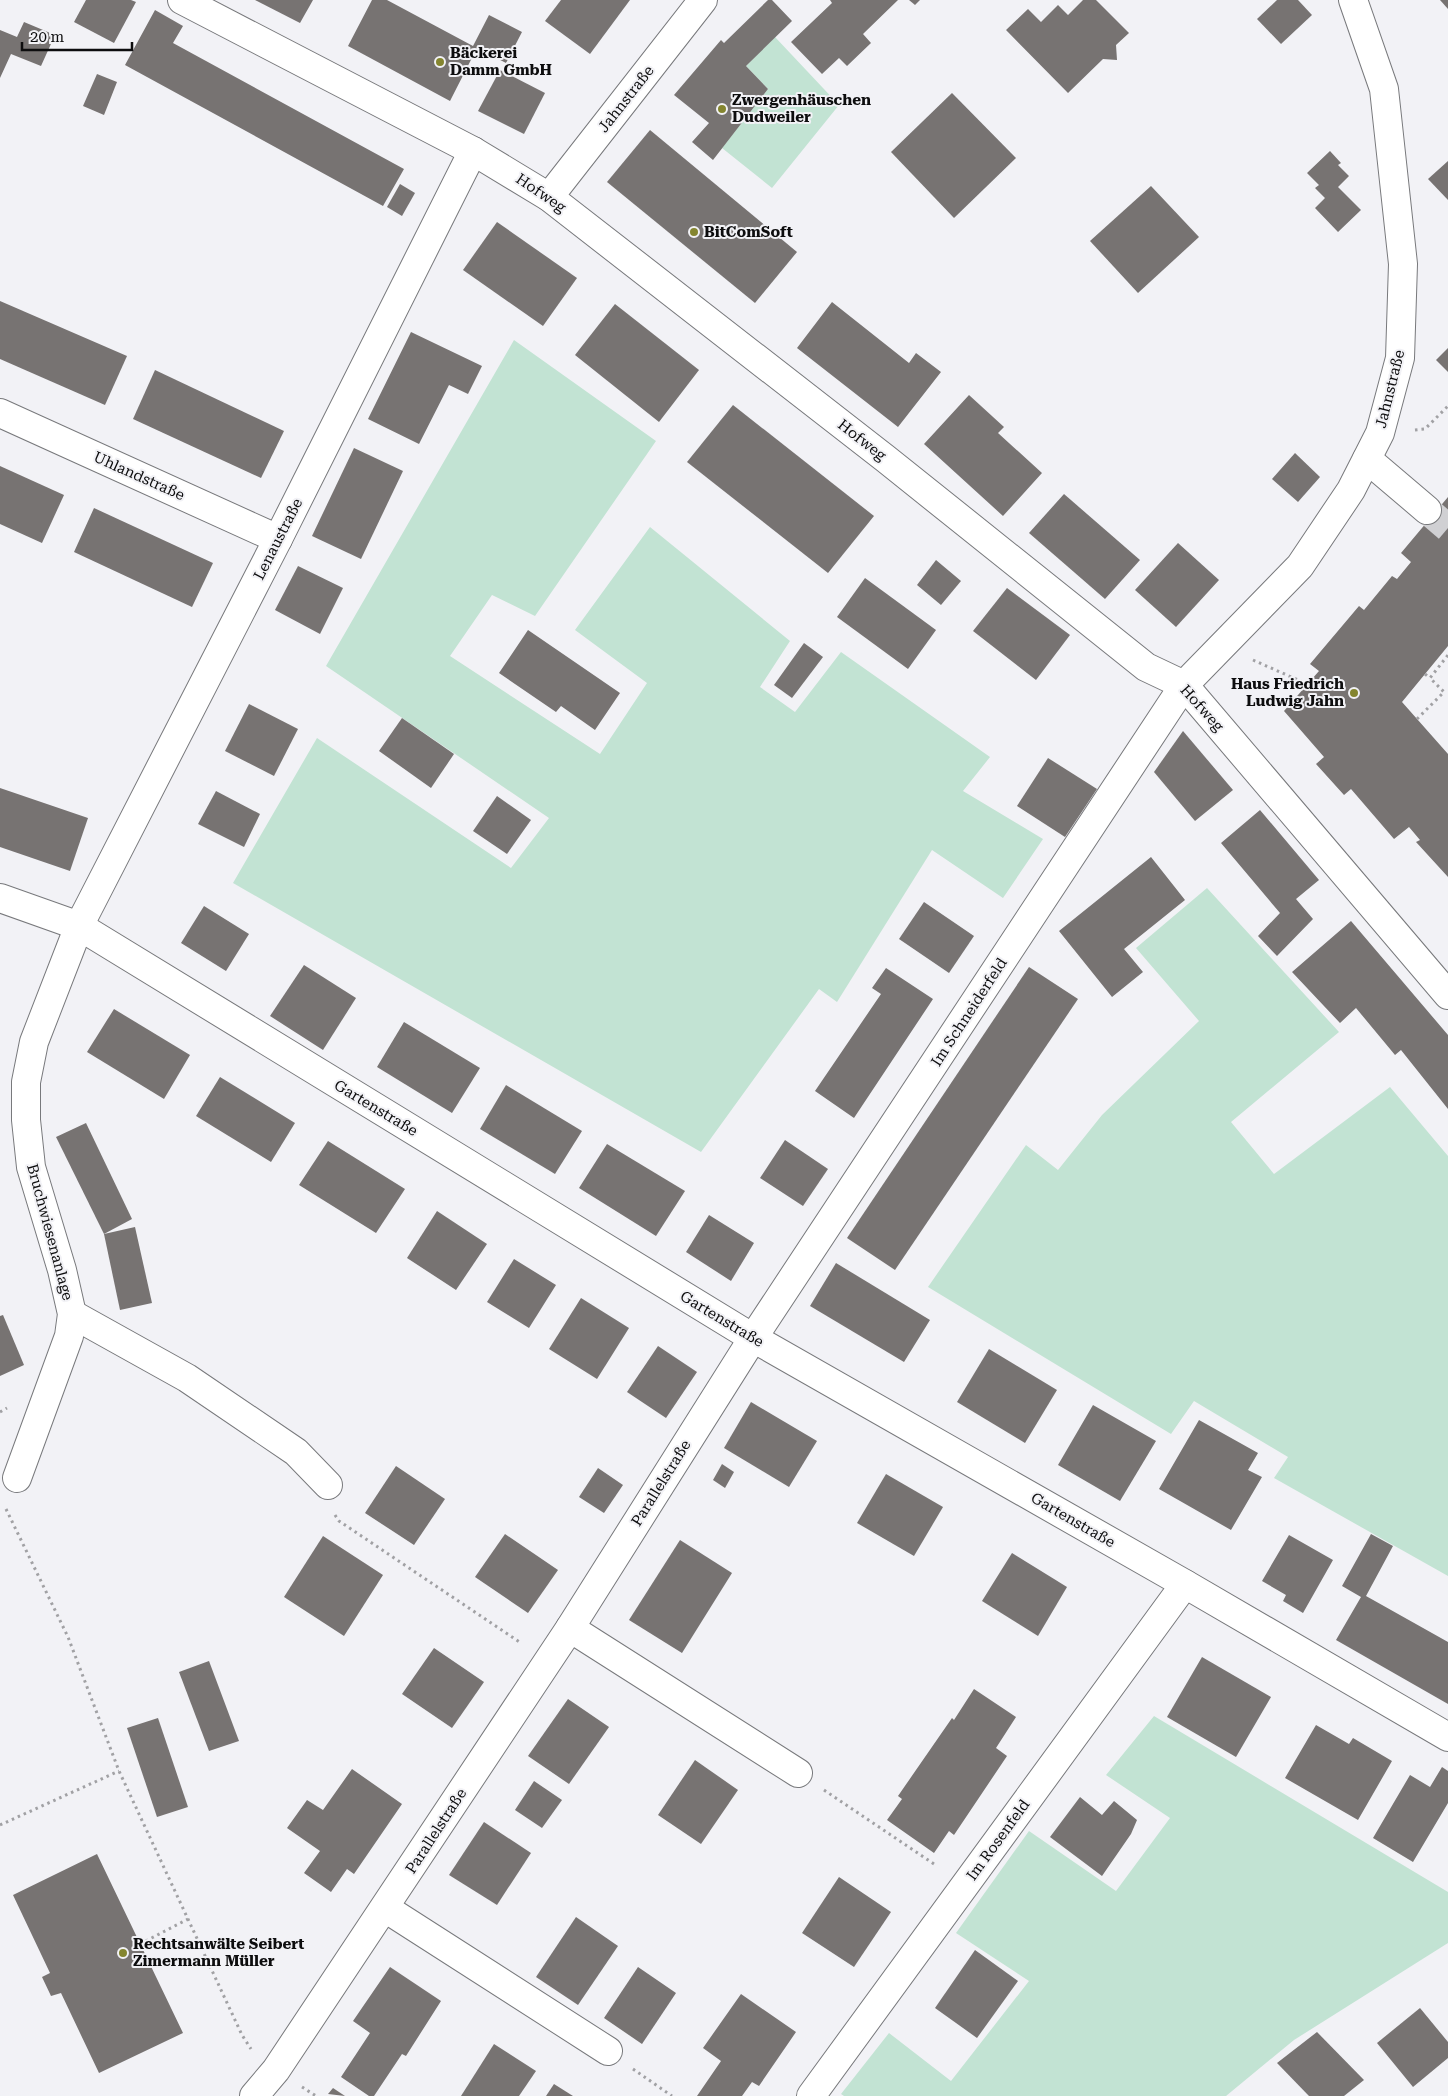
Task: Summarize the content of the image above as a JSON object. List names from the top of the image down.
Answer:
{
  "streets": {
    "street": [
      "Jahnstraße",
      "Hofweg",
      "Uhlandstraße",
      "Lenaustraße",
      "Im Schneiderfeld",
      "Gartenstraße",
      "Bruchwiesenanlage",
      "Parallelstraße",
      "Im Rosenfeld"
    ]
  },
  "crossings": [
    ["Jahnstraße", "Hofweg"],
    ["Jahnstraße", "Im Schneiderfeld"],
    ["Hofweg", "Lenaustraße"],
    ["Hofweg", "Im Schneiderfeld"],
    ["Uhlandstraße", "Lenaustraße"],
    ["Lenaustraße", "Gartenstraße"],
    ["Lenaustraße", "Bruchwiesenanlage"],
    ["Im Schneiderfeld", "Gartenstraße"],
    ["Im Schneiderfeld", "Parallelstraße"],
    ["Gartenstraße", "Bruchwiesenanlage"],
    ["Gartenstraße", "Parallelstraße"],
    ["Gartenstraße", "Im Rosenfeld"]
  ],
  "places": [
    "Bäckerei Damm GmbH",
    "Zwergenhäuschen Dudweiler",
    "BitComSoft",
    "Haus Friedrich Ludwig Jahn",
    "Rechtsanwälte Seibert Zimermann Müller"
  ],
  "scale_bar": "20 m"
}
